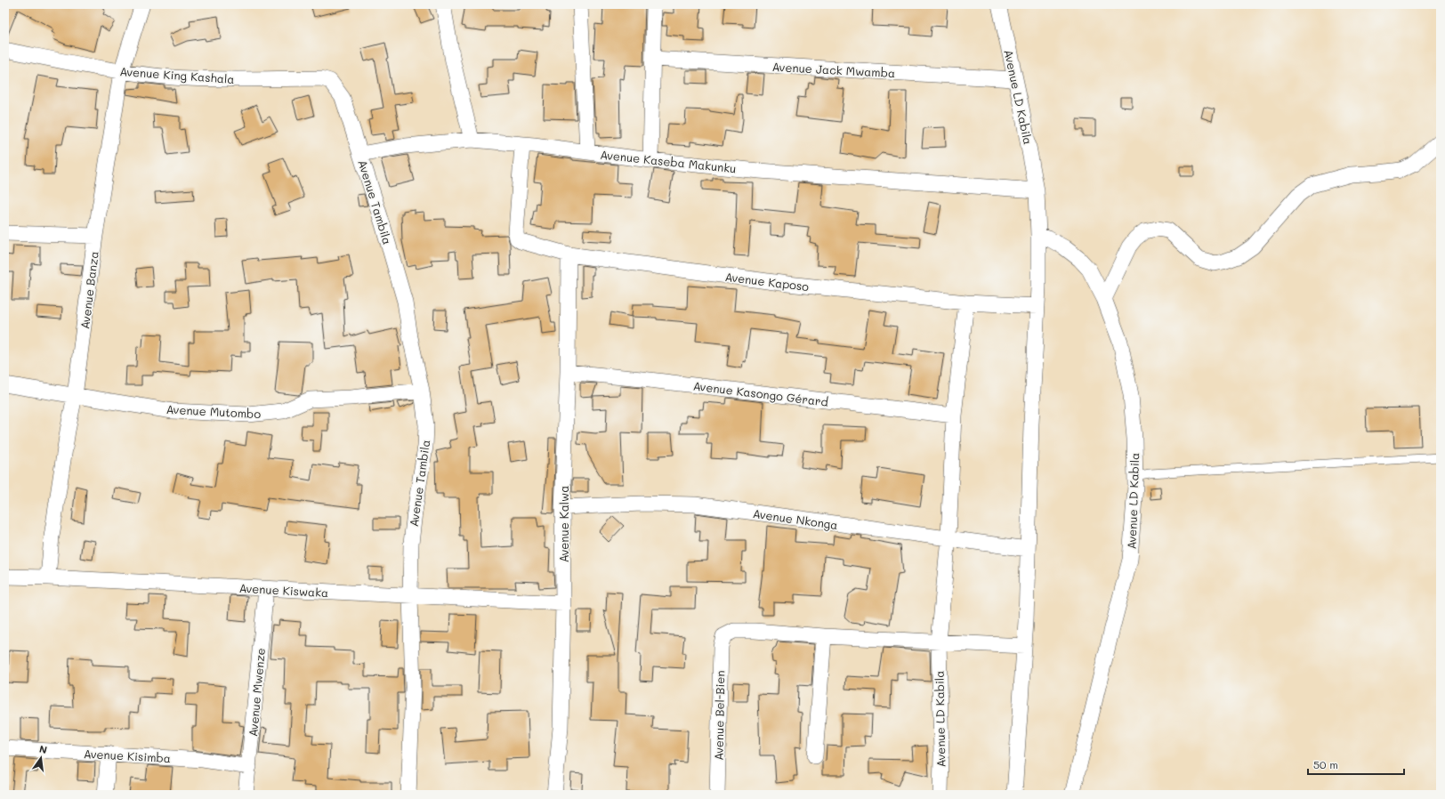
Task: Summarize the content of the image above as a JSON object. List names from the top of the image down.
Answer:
{
  "streets": {
    "street": [
      "Avenue Jack Mwamba",
      "Avenue King Kashala",
      "Avenue LD Kabila",
      "Avenue Kaseba Makunku",
      "Avenue Tambila",
      "Avenue Kaposo",
      "Avenue Banza",
      "Avenue Kasongo Gérard",
      "Avenue Mutombo",
      "Avenue Nkonga",
      "Avenue Kalwa",
      "Avenue Kiswaka",
      "Avenue Mwenze",
      "Avenue Bel-Bien",
      "Avenue Kisimba"
    ]
  },
  "crossings": [
    ["Avenue Jack Mwamba", "Avenue LD Kabila"],
    ["Avenue King Kashala", "Avenue Tambila"],
    ["Avenue King Kashala", "Avenue Banza"],
    ["Avenue LD Kabila", "Avenue Kaseba Makunku"],
    ["Avenue LD Kabila", "Avenue Kaposo"],
    ["Avenue LD Kabila", "Avenue Kasongo Gérard"],
    ["Avenue LD Kabila", "Avenue Nkonga"],
    ["Avenue Kaseba Makunku", "Avenue Tambila"],
    ["Avenue Kaseba Makunku", "Avenue Kaposo"],
    ["Avenue Tambila", "Avenue Mutombo"],
    ["Avenue Tambila", "Avenue Kiswaka"],
    ["Avenue Kaposo", "Avenue Kalwa"],
    ["Avenue Banza", "Avenue Mutombo"],
    ["Avenue Banza", "Avenue Kiswaka"],
    ["Avenue Kasongo Gérard", "Avenue Kalwa"],
    ["Avenue Nkonga", "Avenue Kalwa"],
    ["Avenue Kalwa", "Avenue Kiswaka"],
    ["Avenue Kiswaka", "Avenue Mwenze"],
    ["Avenue Mwenze", "Avenue Kisimba"]
  ],
  "scale_bar": "50 m",
  "north": "top"
}
